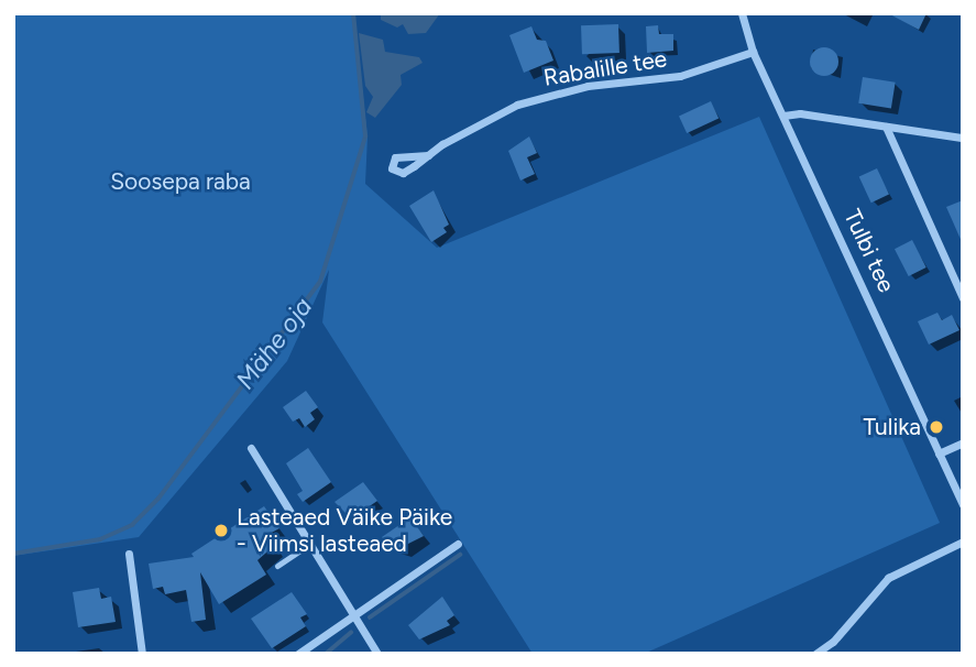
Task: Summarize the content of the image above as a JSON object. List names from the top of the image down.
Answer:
{
  "streets": {
    "street": ["Rabalille tee", "Tulbi tee"]
  },
  "crossings": [
    ["Rabalille tee", "Tulbi tee"]
  ],
  "water": ["Mähe oja"],
  "parks": ["Soosepa raba"],
  "places": ["Tulika", "Lasteaed Väike Päike - Viimsi lasteaed"]
}
